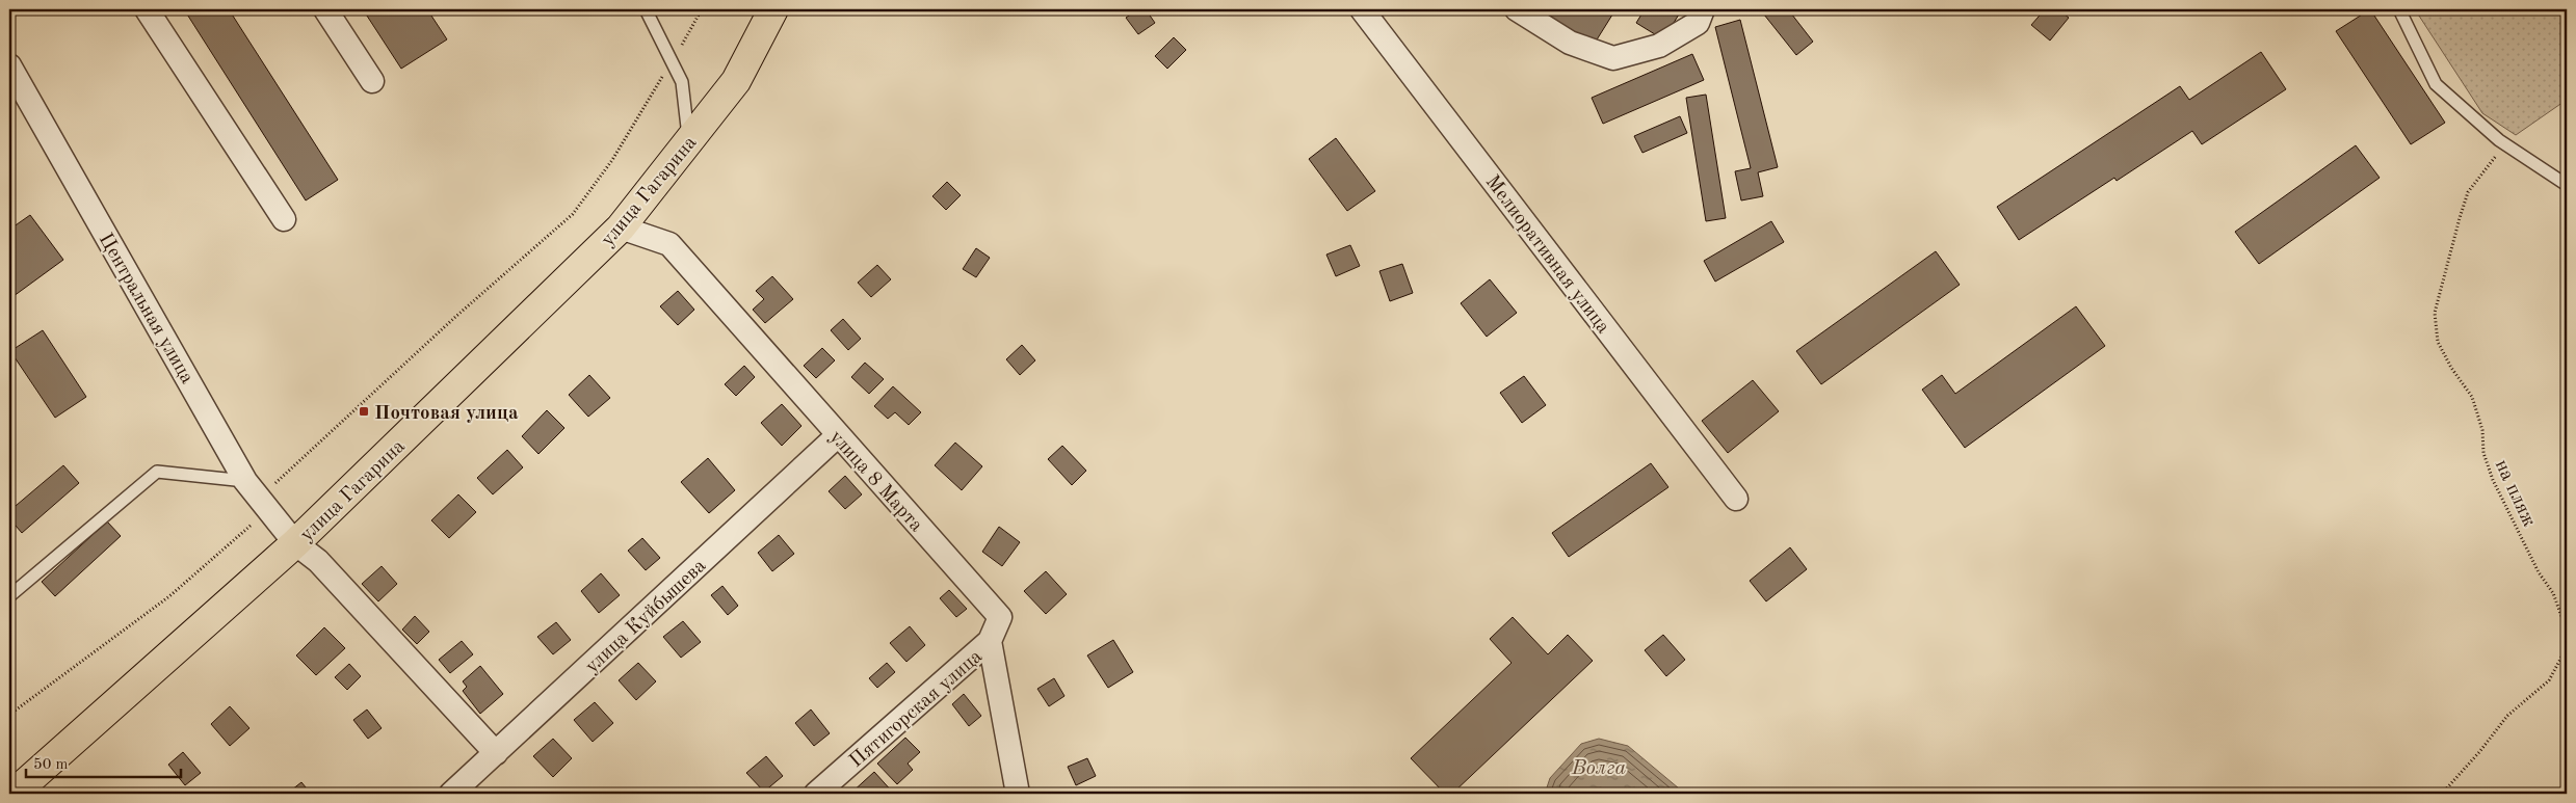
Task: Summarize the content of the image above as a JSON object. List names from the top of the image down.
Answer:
{
  "streets": {
    "main road": ["улица Гагарина"],
    "street": [
      "Мелиоративная улица",
      "Центральная улица",
      "улица 8 Марта",
      "улица Куйбышева",
      "Пятигорская улица"
    ],
    "path": ["на пляж"]
  },
  "crossings": [
    ["улица Гагарина", "Центральная улица"],
    ["улица Гагарина", "улица 8 Марта"],
    ["Центральная улица", "улица Куйбышева"],
    ["улица 8 Марта", "улица Куйбышева"],
    ["улица 8 Марта", "Пятигорская улица"]
  ],
  "water": ["Волга"],
  "places": {
    "transit": ["Почтовая улица"]
  },
  "scale_bar": "50 m"
}
